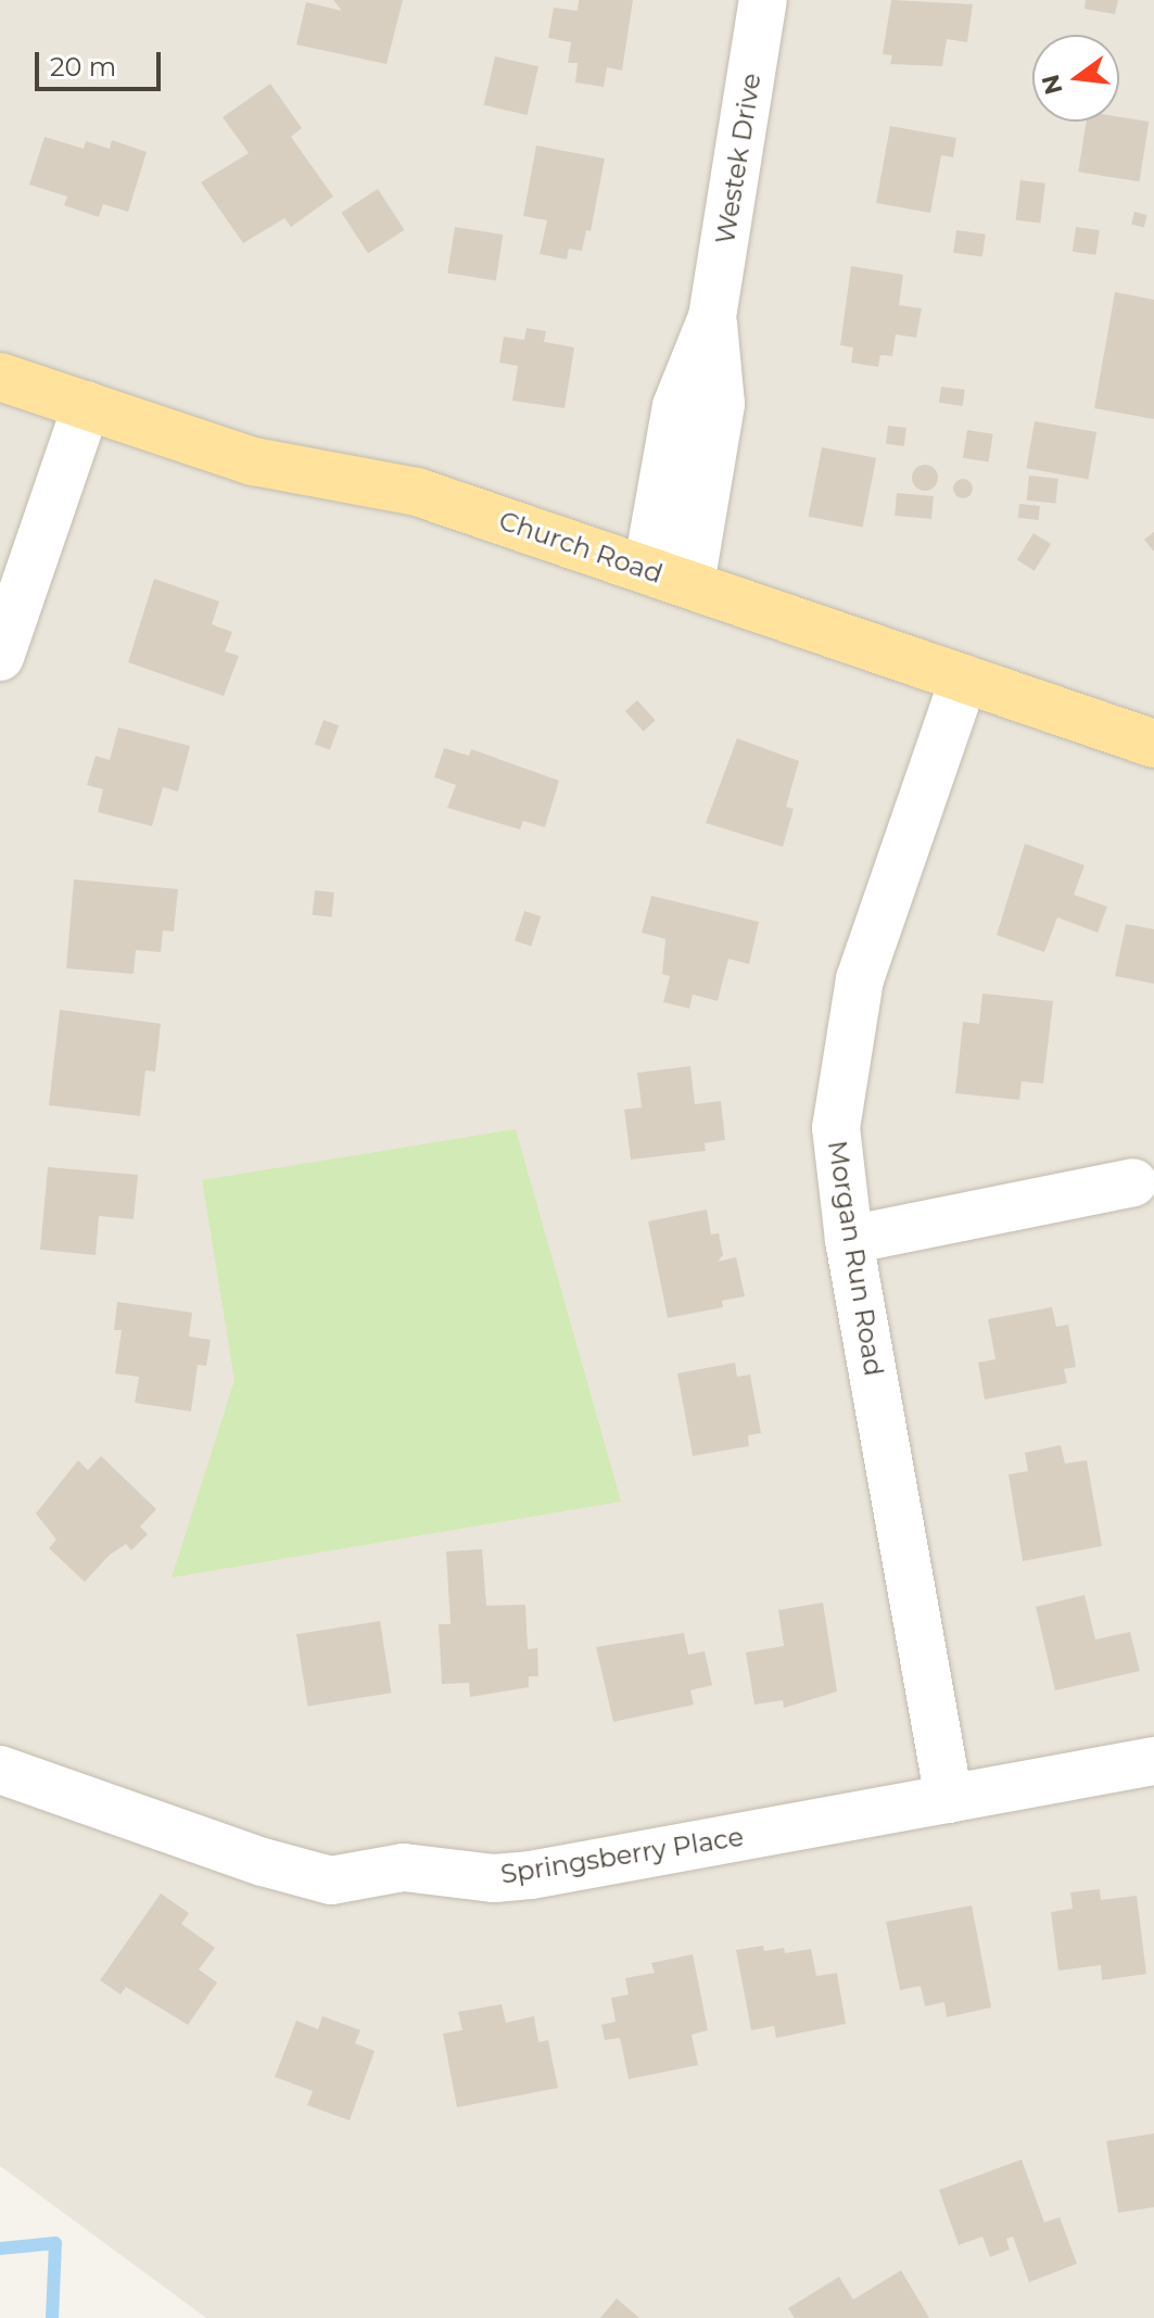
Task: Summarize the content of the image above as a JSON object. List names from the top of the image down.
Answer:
{
  "streets": {
    "main road": ["Church Road"],
    "street": ["Westek Drive", "Morgan Run Road", "Springsberry Place"]
  },
  "crossings": [
    ["Westek Drive", "Church Road"],
    ["Church Road", "Morgan Run Road"],
    ["Morgan Run Road", "Springsberry Place"]
  ],
  "scale_bar": "20 m",
  "north": "left"
}
